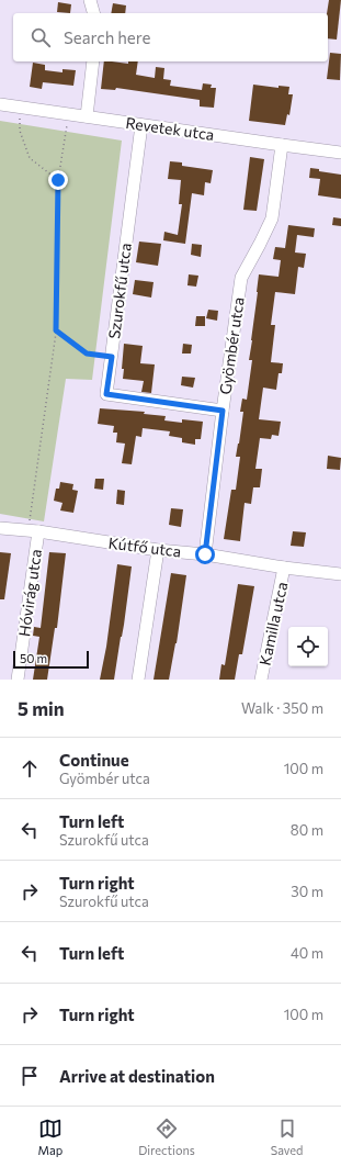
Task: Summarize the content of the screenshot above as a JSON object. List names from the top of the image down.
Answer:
{
  "streets": {
    "street": [
      "Revetek utca",
      "Szurokfű utca",
      "Gyömbér utca",
      "Kútfő utca",
      "Hóvirág utca",
      "Kamilla utca"
    ]
  },
  "crossings": [
    ["Revetek utca", "Szurokfű utca"],
    ["Revetek utca", "Gyömbér utca"],
    ["Szurokfű utca", "Gyömbér utca"],
    ["Gyömbér utca", "Kútfő utca"],
    ["Kútfő utca", "Hóvirág utca"],
    ["Kútfő utca", "Kamilla utca"]
  ],
  "scale_bar": "50 m",
  "page": {
    "search": "Search here",
    "scale": "50 m",
    "heading": ["5 min", "Walk · 350 m"],
    "list": [
      ["Continue", "Gyömbér utca", "100 m"],
      ["Turn left", "Szurokfű utca", "80 m"],
      ["Turn right", "Szurokfű utca", "30 m"],
      ["Turn left", "40 m"],
      ["Turn right", "100 m"],
      "Arrive at destination"
    ],
    "nav": ["Map", "Directions", "Saved"]
  }
}
